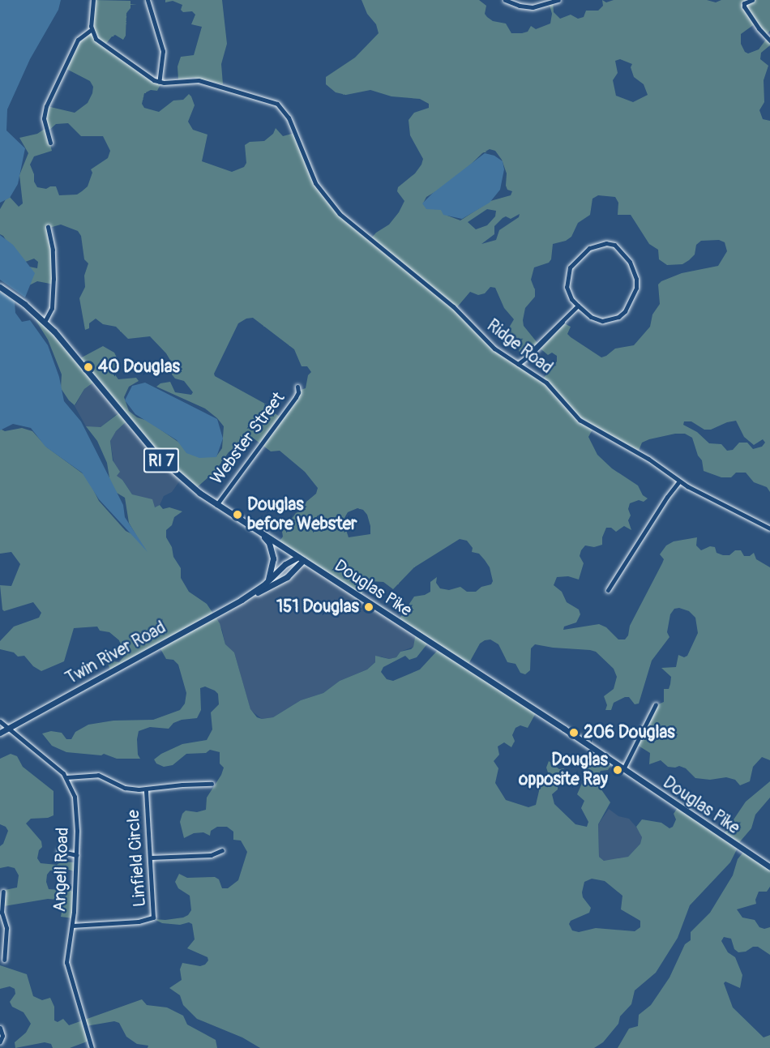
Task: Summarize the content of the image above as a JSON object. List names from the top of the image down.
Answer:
{
  "streets": {
    "main road": ["RI 7", "Douglas Pike", "Twin River Road"],
    "street": [
      "Ridge Road",
      "Webster Street",
      "Linfield Circle",
      "Angell Road"
    ]
  },
  "crossings": [
    ["Webster Street", "Douglas Pike"],
    ["Douglas Pike", "Twin River Road"],
    ["Twin River Road", "Angell Road"],
    ["Linfield Circle", "Angell Road"]
  ],
  "places": [
    "40 Douglas",
    "Douglas before Webster",
    "151 Douglas",
    "206 Douglas",
    "Douglas opposite Ray"
  ]
}
